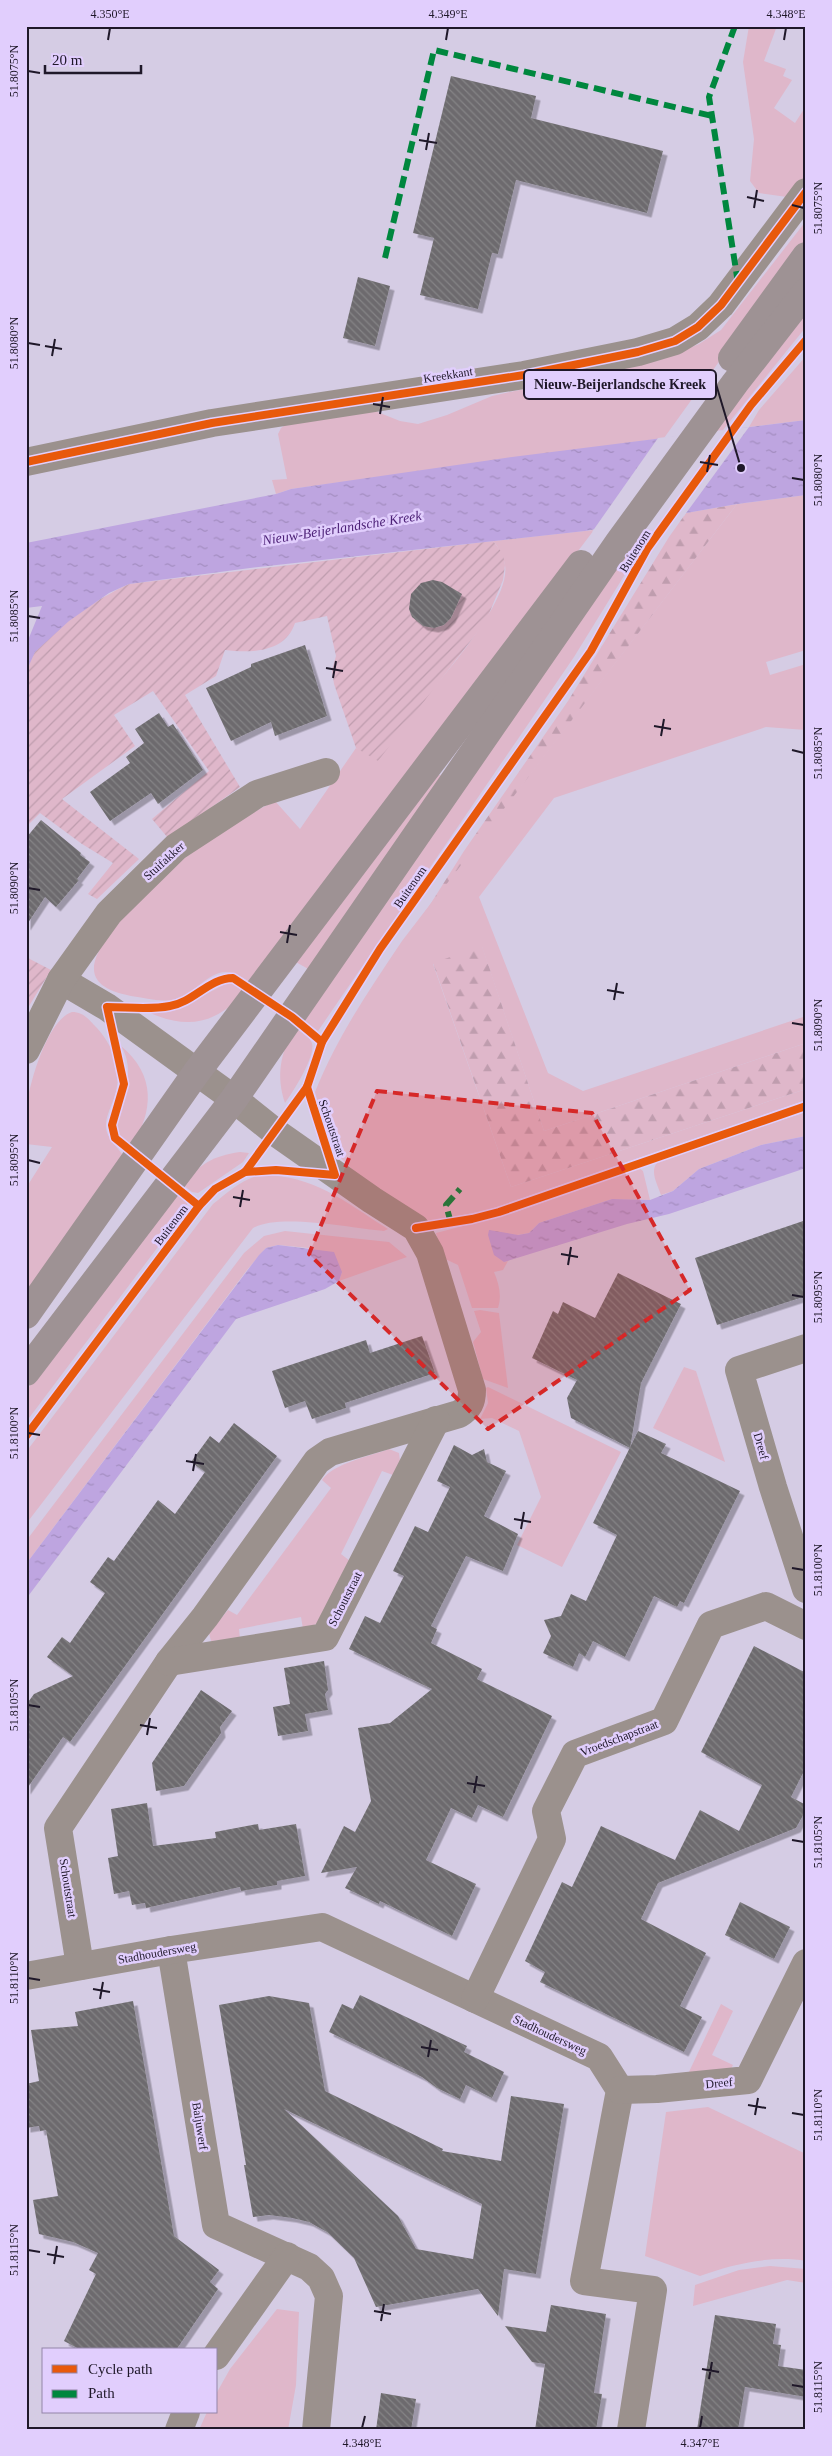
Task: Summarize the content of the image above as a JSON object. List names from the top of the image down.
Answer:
{
  "streets": {
    "main road": ["Buitenom"],
    "street": [
      "Kreekkant",
      "Stuifakker",
      "Schoutstraat",
      "Dreef",
      "Vroedschapstraat",
      "Stadhoudersweg",
      "Baljuwerf"
    ]
  },
  "crossings": [
    ["Buitenom", "Schoutstraat"],
    ["Schoutstraat", "Stadhoudersweg"],
    ["Dreef", "Stadhoudersweg"],
    ["Vroedschapstraat", "Stadhoudersweg"],
    ["Stadhoudersweg", "Baljuwerf"]
  ],
  "water": ["Nieuw-Beijerlandsche Kreek"],
  "places": ["Nieuw-Beijerlandsche Kreek"],
  "legend": ["Cycle path", "Path"],
  "scale_bar": "20 m",
  "coordinates": [
    "4.350°E",
    "4.349°E",
    "4.348°E",
    "51.8075°N",
    "51.8080°N",
    "51.8085°N",
    "51.8090°N",
    "51.8095°N",
    "51.8100°N",
    "51.8105°N",
    "51.8110°N",
    "51.8115°N",
    "4.347°E"
  ]
}
